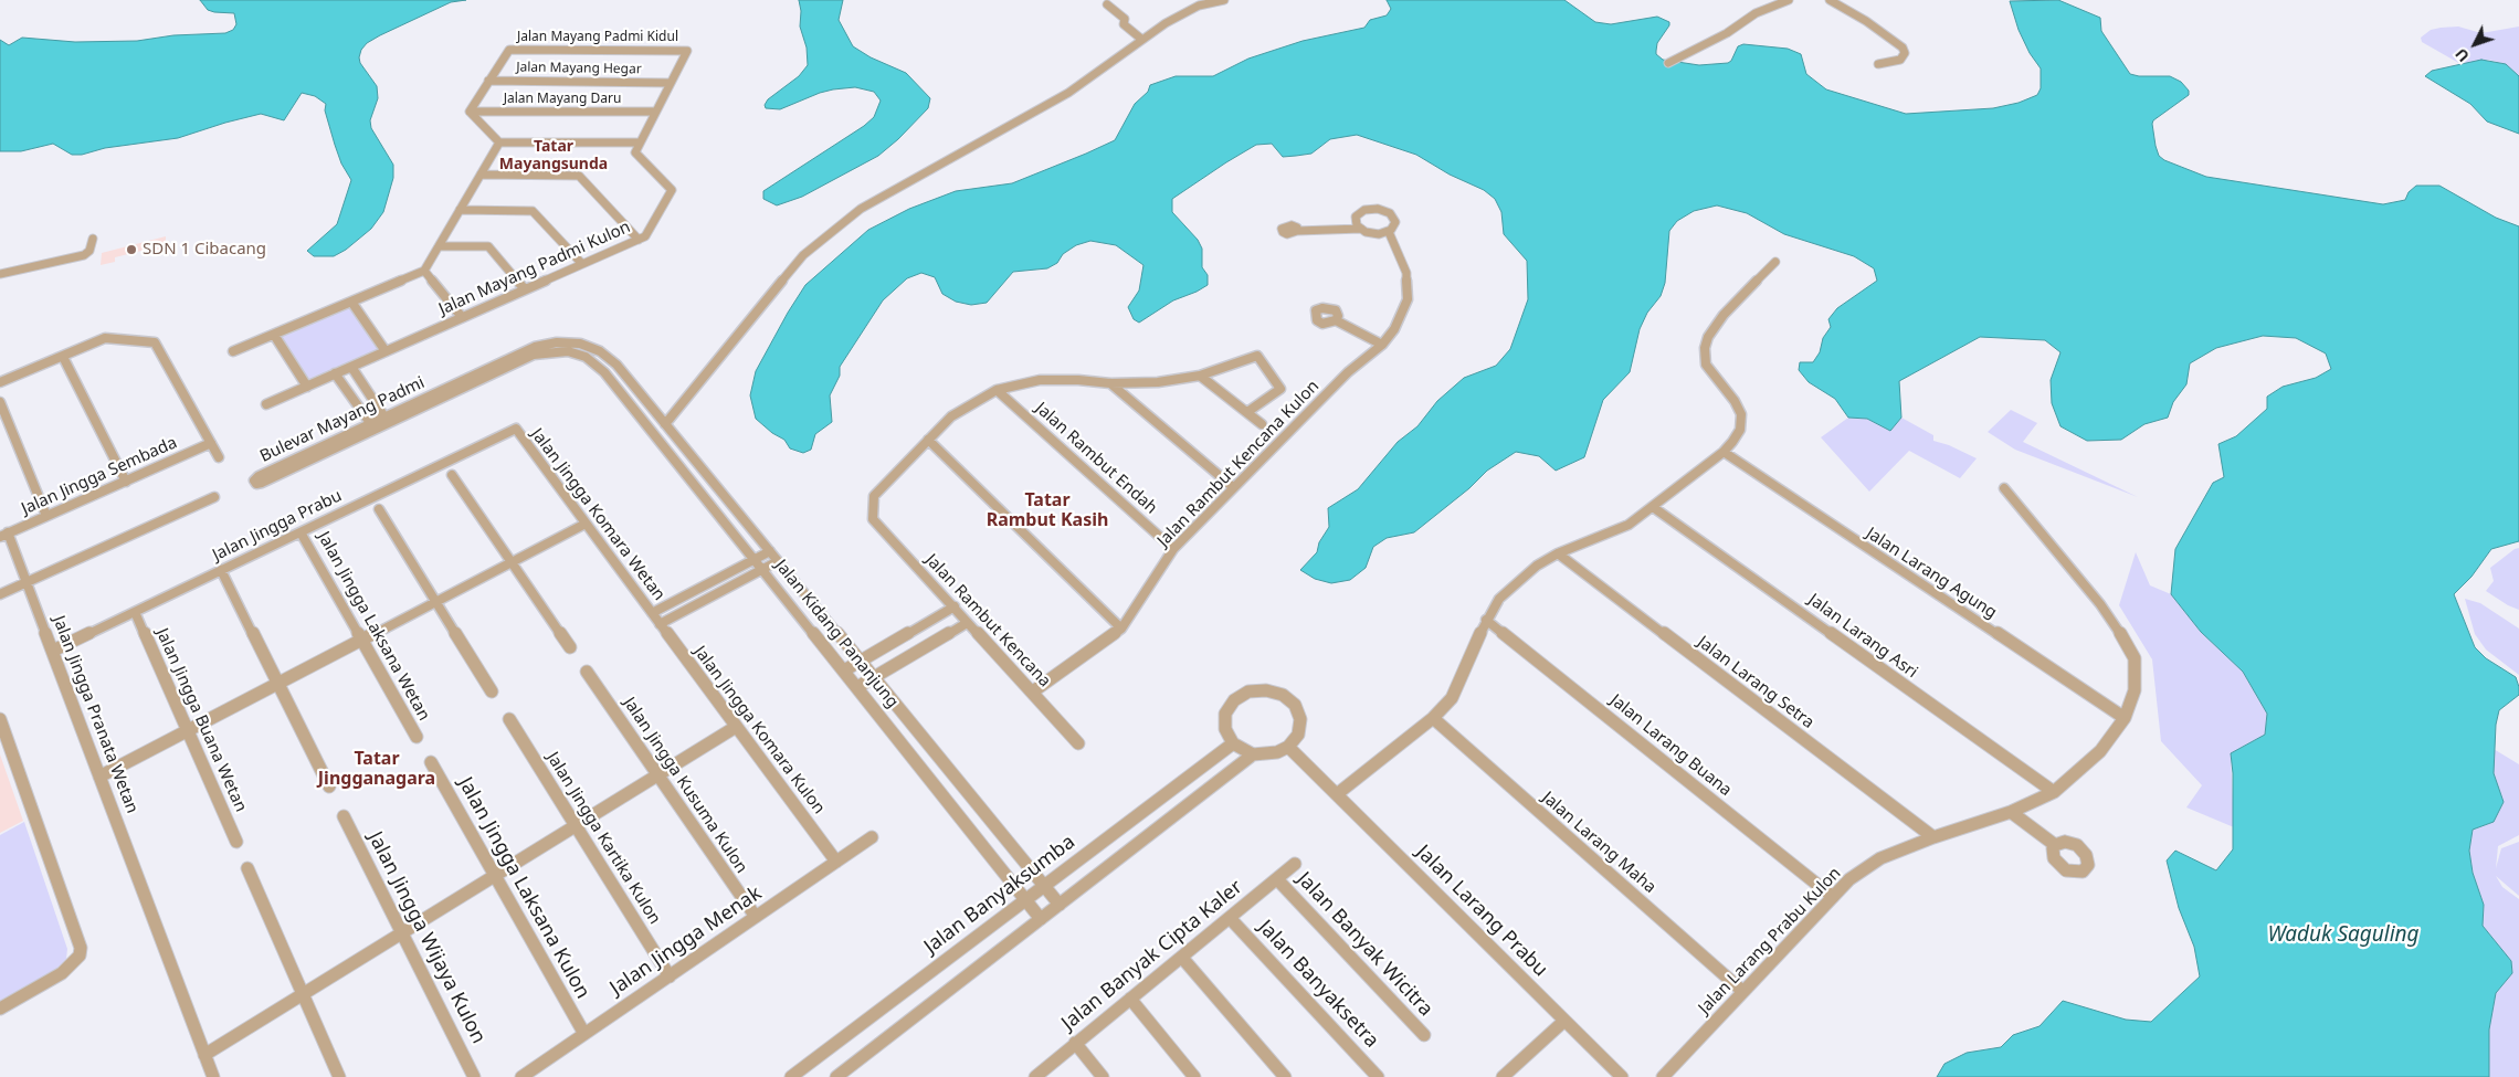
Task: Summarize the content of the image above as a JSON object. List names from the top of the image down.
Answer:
{
  "streets": {
    "street": [
      "Jalan Mayang Padmi Kidul",
      "Jalan Mayang Hegar",
      "Jalan Mayang Daru",
      "Jalan Mayang Padmi Kulon",
      "Bulevar Mayang Padmi",
      "Jalan Rambut Endah",
      "Jalan Rambut Kencana Kulon",
      "Jalan Jingga Sembada",
      "Jalan Jingga Komara Wetan",
      "Jalan Jingga Prabu",
      "Jalan Larang Agung",
      "Jalan Rambut Kencana",
      "Jalan Jingga Laksana Wetan",
      "Jalan Kidang Pananjung",
      "Jalan Larang Asri",
      "Jalan Larang Setra",
      "Jalan Jingga Pranata Wetan",
      "Jalan Jingga Buana Wetan",
      "Jalan Jingga Komara Kulon",
      "Jalan Larang Buana",
      "Jalan Jingga Kusuma Kulon",
      "Jalan Jingga Kartika Kulon",
      "Jalan Larang Maha",
      "Jalan Jingga Laksana Kulon",
      "Jalan Banyaksumba",
      "Jalan Larang Prabu",
      "Jalan Jingga Wijaya Kulon",
      "Jalan Jingga Menak",
      "Jalan Larang Prabu Kulon",
      "Jalan Banyak Wicitra",
      "Jalan Banyak Cipta Kaler",
      "Jalan Banyaksetra"
    ]
  },
  "crossings": [
    ["Jalan Mayang Padmi Kidul", "Jalan Mayang Hegar"],
    ["Bulevar Mayang Padmi", "Jalan Kidang Pananjung"],
    ["Jalan Rambut Endah", "Jalan Rambut Kencana Kulon"],
    ["Jalan Rambut Kencana Kulon", "Jalan Rambut Kencana"],
    ["Jalan Jingga Sembada", "Jalan Jingga Pranata Wetan"],
    ["Jalan Jingga Komara Wetan", "Jalan Jingga Prabu"],
    ["Jalan Jingga Komara Wetan", "Jalan Jingga Komara Kulon"],
    ["Jalan Jingga Prabu", "Jalan Jingga Laksana Wetan"],
    ["Jalan Jingga Prabu", "Jalan Jingga Pranata Wetan"],
    ["Jalan Jingga Prabu", "Jalan Jingga Buana Wetan"],
    ["Jalan Larang Agung", "Jalan Larang Prabu Kulon"],
    ["Jalan Kidang Pananjung", "Jalan Banyaksumba"],
    ["Jalan Larang Asri", "Jalan Larang Prabu Kulon"],
    ["Jalan Larang Setra", "Jalan Larang Prabu Kulon"],
    ["Jalan Jingga Komara Kulon", "Jalan Jingga Menak"],
    ["Jalan Larang Buana", "Jalan Larang Prabu Kulon"],
    ["Jalan Jingga Kusuma Kulon", "Jalan Jingga Menak"],
    ["Jalan Jingga Kartika Kulon", "Jalan Jingga Menak"],
    ["Jalan Larang Maha", "Jalan Larang Prabu Kulon"],
    ["Jalan Jingga Laksana Kulon", "Jalan Jingga Menak"],
    ["Jalan Banyaksumba", "Jalan Larang Prabu"],
    ["Jalan Banyak Wicitra", "Jalan Banyak Cipta Kaler"],
    ["Jalan Banyak Cipta Kaler", "Jalan Banyaksetra"]
  ],
  "districts": ["Tatar Mayangsunda", "Tatar Rambut Kasih", "Tatar Jingganagara"],
  "water": ["Waduk Saguling"],
  "places": ["SDN 1 Cibacang"],
  "north": "bottom left"
}
